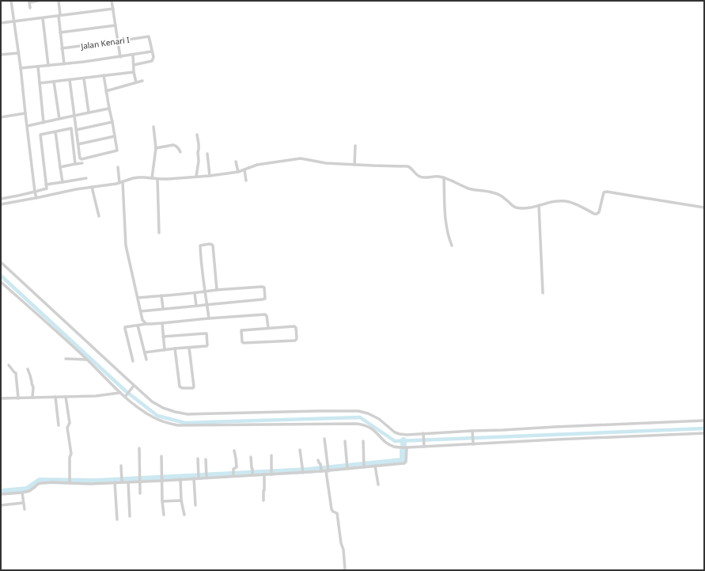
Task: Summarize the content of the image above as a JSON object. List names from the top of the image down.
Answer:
{
  "streets": {
    "street": ["Jalan Kenari I"]
  }
}
